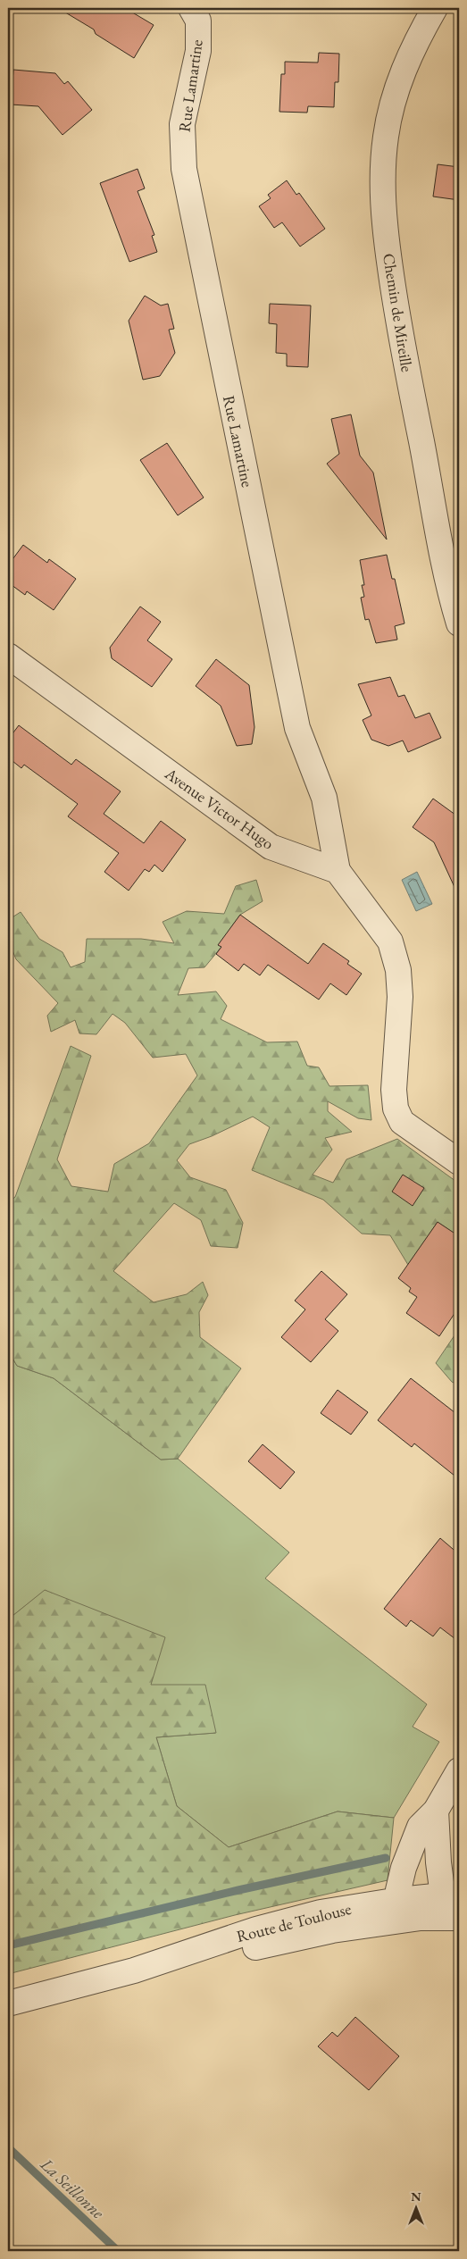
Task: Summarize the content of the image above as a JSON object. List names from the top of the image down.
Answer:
{
  "streets": {
    "street": [
      "Rue Lamartine",
      "Chemin de Mireille",
      "Avenue Victor Hugo",
      "Route de Toulouse"
    ]
  },
  "crossings": [
    ["Rue Lamartine", "Avenue Victor Hugo"]
  ],
  "water": ["La Seillonne"],
  "north": "top"
}
